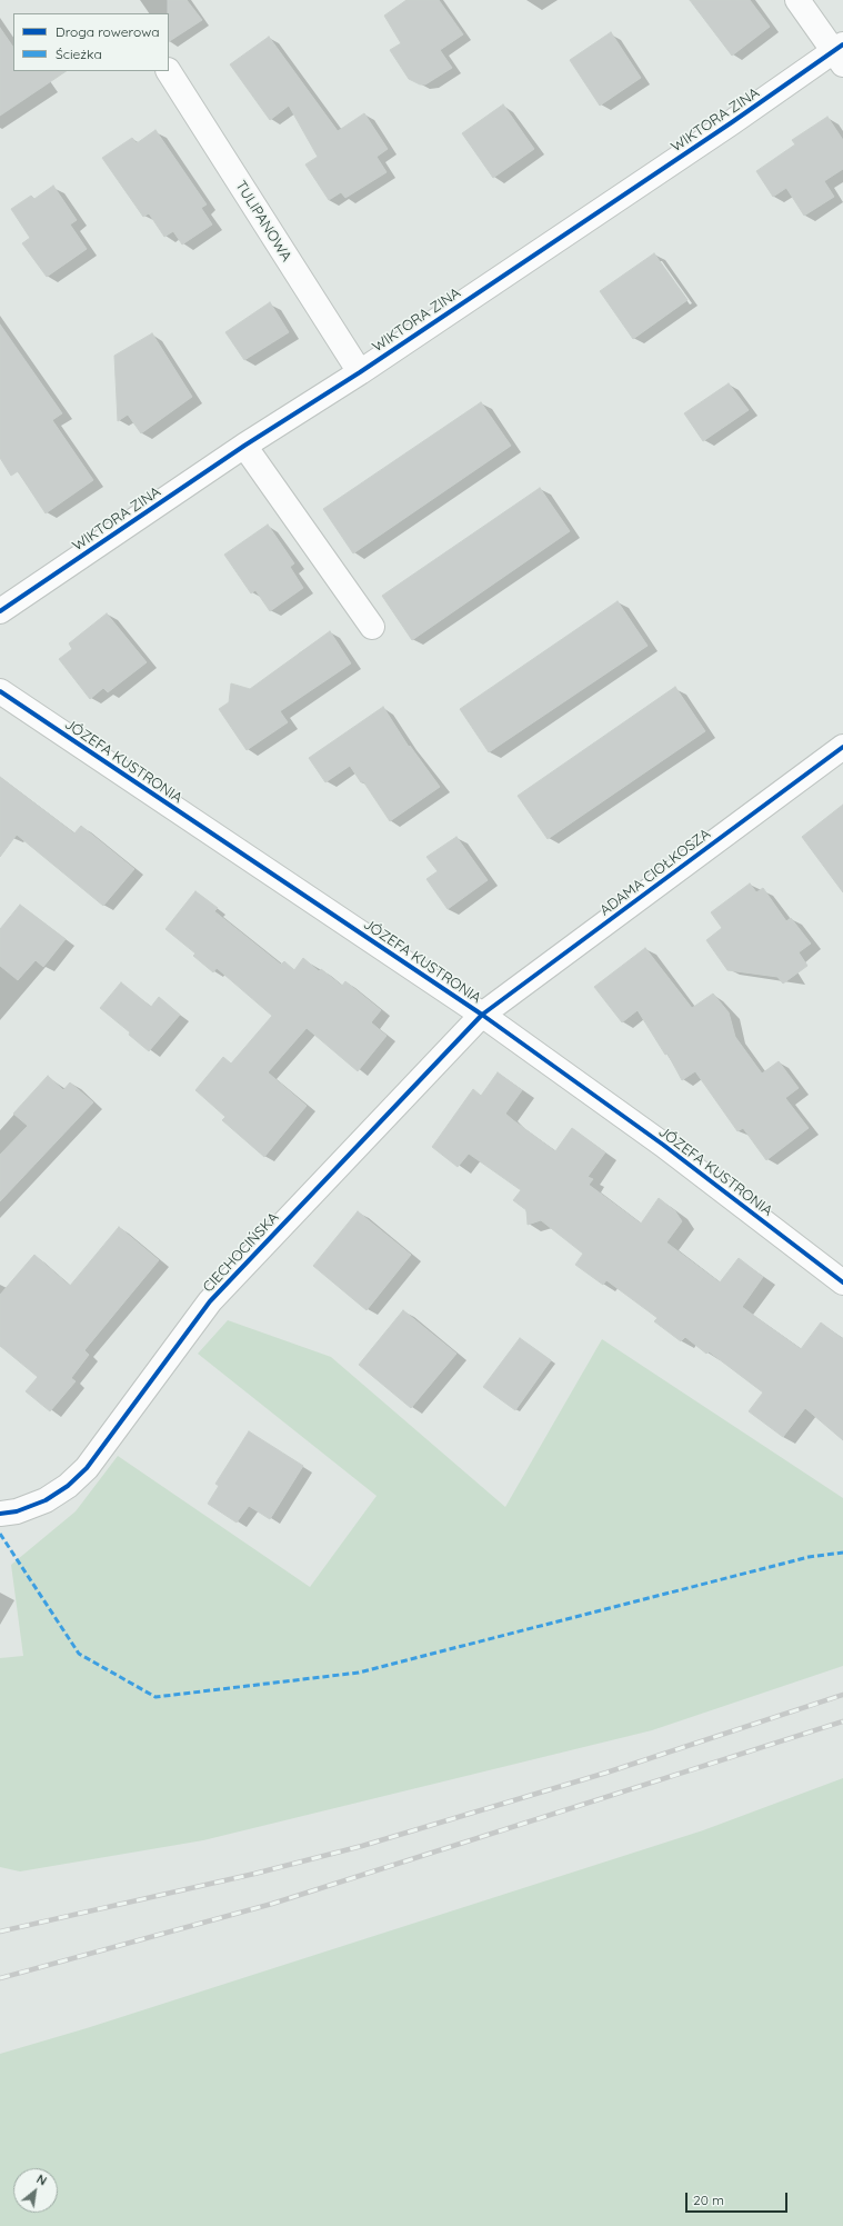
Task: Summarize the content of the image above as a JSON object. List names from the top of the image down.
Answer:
{
  "streets": {
    "street": [
      "WIKTORA ZINA",
      "TULIPANOWA",
      "JÓZEFA KUSTRONIA",
      "ADAMA CIOŁKOSZA",
      "CIECHOCIŃSKA"
    ]
  },
  "crossings": [
    ["WIKTORA ZINA", "TULIPANOWA"],
    ["JÓZEFA KUSTRONIA", "ADAMA CIOŁKOSZA"],
    ["JÓZEFA KUSTRONIA", "CIECHOCIŃSKA"],
    ["ADAMA CIOŁKOSZA", "CIECHOCIŃSKA"]
  ],
  "legend": ["Droga rowerowa", "Ścieżka"],
  "scale_bar": "20 m",
  "north": "top right"
}
